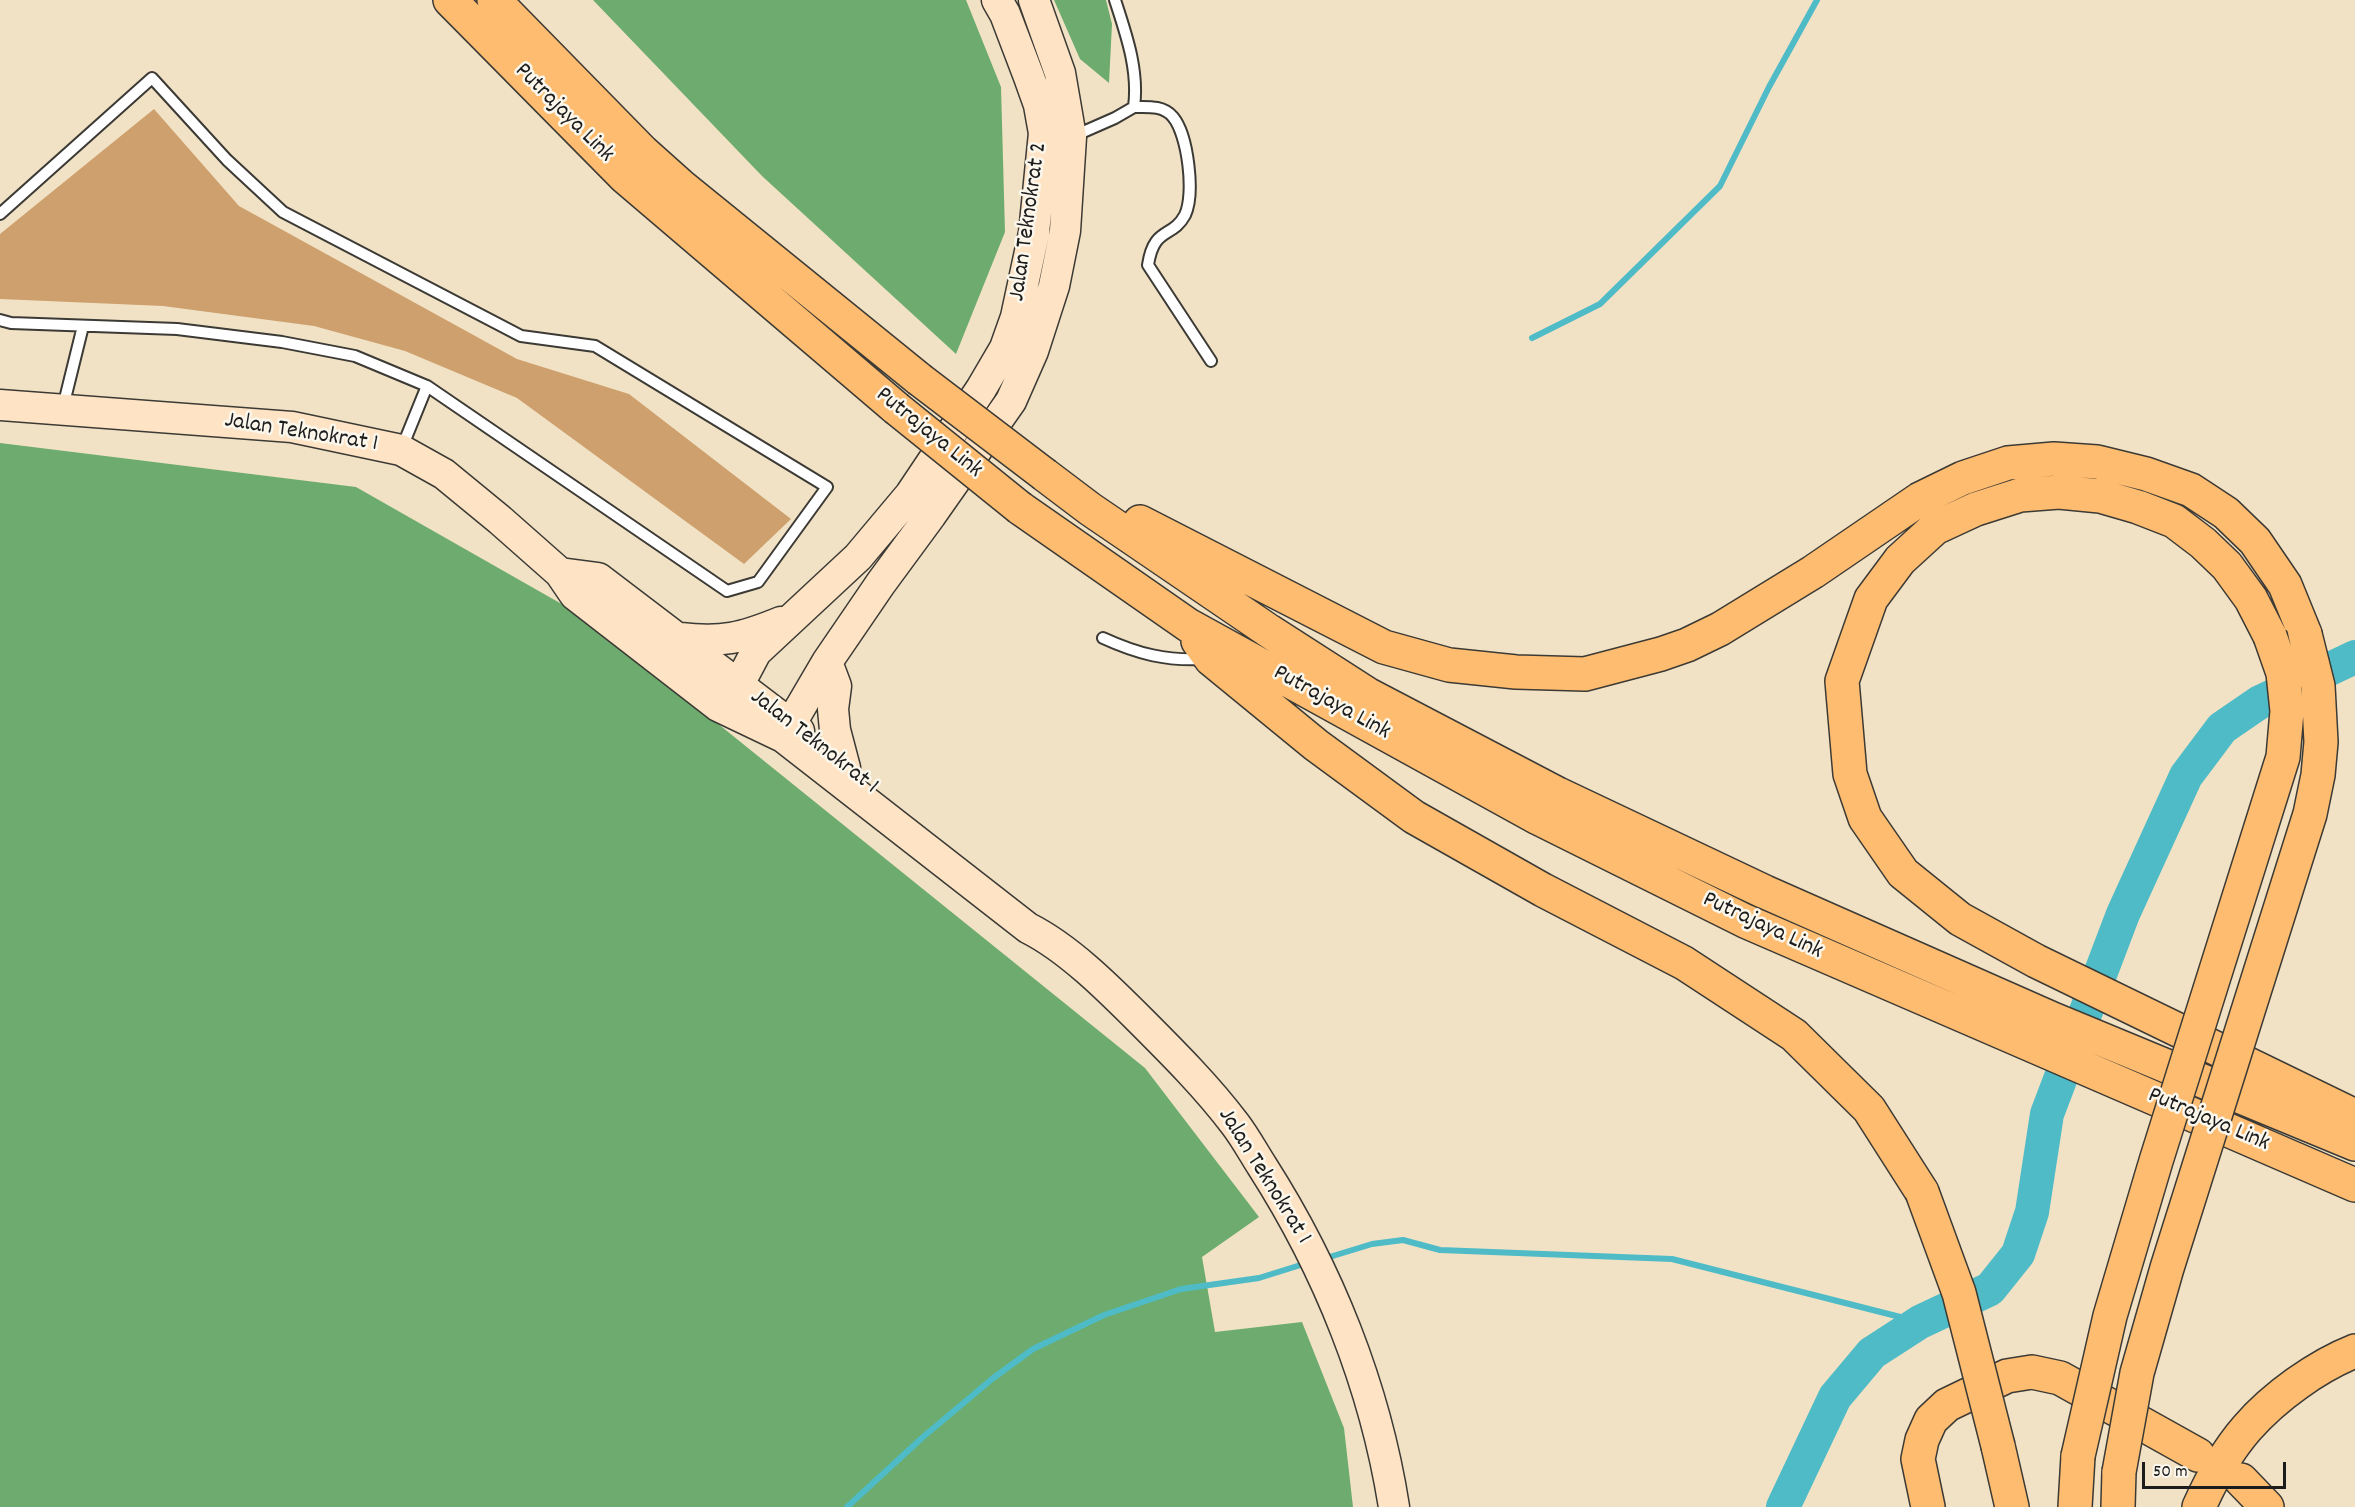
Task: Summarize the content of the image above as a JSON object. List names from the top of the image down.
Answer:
{
  "streets": {
    "highway": ["Putrajaya Link"],
    "main road": ["Jalan Teknokrat 2", "Jalan Teknokrat 1"]
  },
  "crossings": [
    ["Jalan Teknokrat 2", "Jalan Teknokrat 1"]
  ],
  "scale_bar": "50 m"
}
